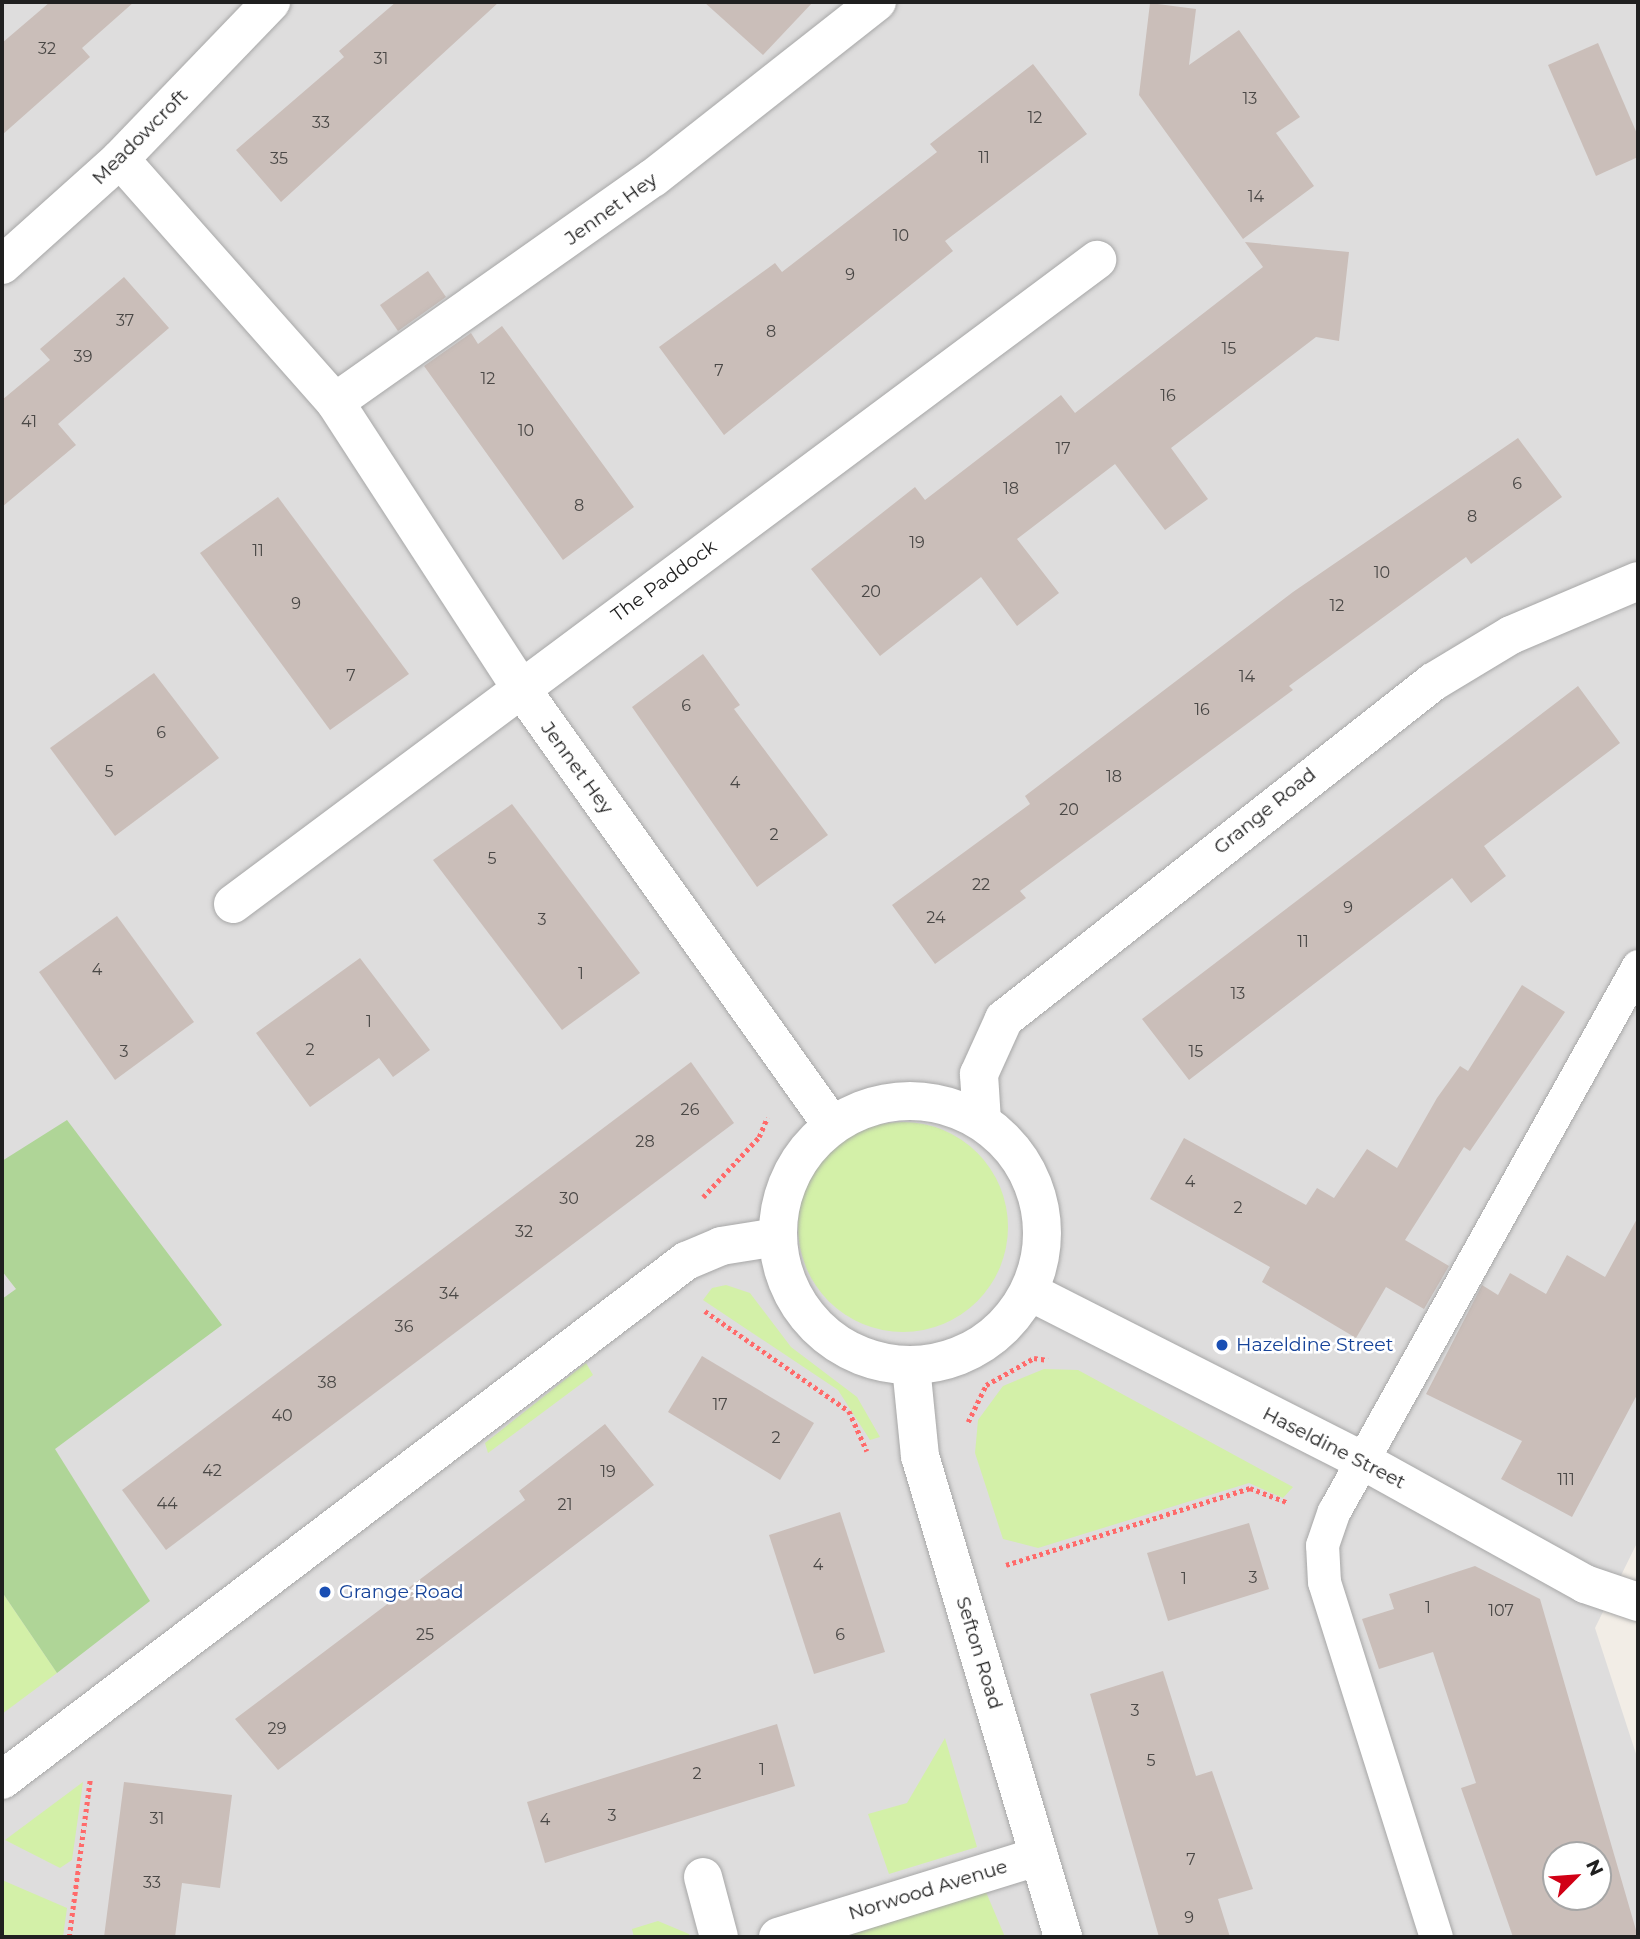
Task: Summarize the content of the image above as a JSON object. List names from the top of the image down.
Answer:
{
  "streets": {
    "street": [
      "Meadowcroft",
      "Jennet Hey",
      "The Paddock",
      "Grange Road",
      "Haseldine Street",
      "Sefton Road",
      "Norwood Avenue"
    ]
  },
  "crossings": [
    ["Meadowcroft", "Jennet Hey"],
    ["Jennet Hey", "The Paddock"],
    ["Sefton Road", "Norwood Avenue"]
  ],
  "places": ["Hazeldine Street", "Grange Road"],
  "house_numbers": [
    "32",
    "31",
    "13",
    "12",
    "33",
    "11",
    "35",
    "14",
    "10",
    "9",
    "37",
    "8",
    "15",
    "39",
    "7",
    "12",
    "16",
    "41",
    "10",
    "17",
    "6",
    "18",
    "8",
    "8",
    "19",
    "11",
    "10",
    "20",
    "9",
    "12",
    "7",
    "14",
    "6",
    "16",
    "6",
    "5",
    "18",
    "4",
    "20",
    "2",
    "5",
    "22",
    "9",
    "24",
    "3",
    "11",
    "4",
    "1",
    "13",
    "1",
    "2",
    "3",
    "15",
    "26",
    "28",
    "4",
    "30",
    "2",
    "32",
    "34",
    "36",
    "38",
    "17",
    "40",
    "2",
    "42",
    "19",
    "111",
    "44",
    "21",
    "4",
    "3",
    "1",
    "1",
    "107",
    "25",
    "6",
    "3",
    "29",
    "5",
    "1",
    "2",
    "3",
    "31",
    "4",
    "7",
    "33",
    "9"
  ],
  "north": "top right"
}
